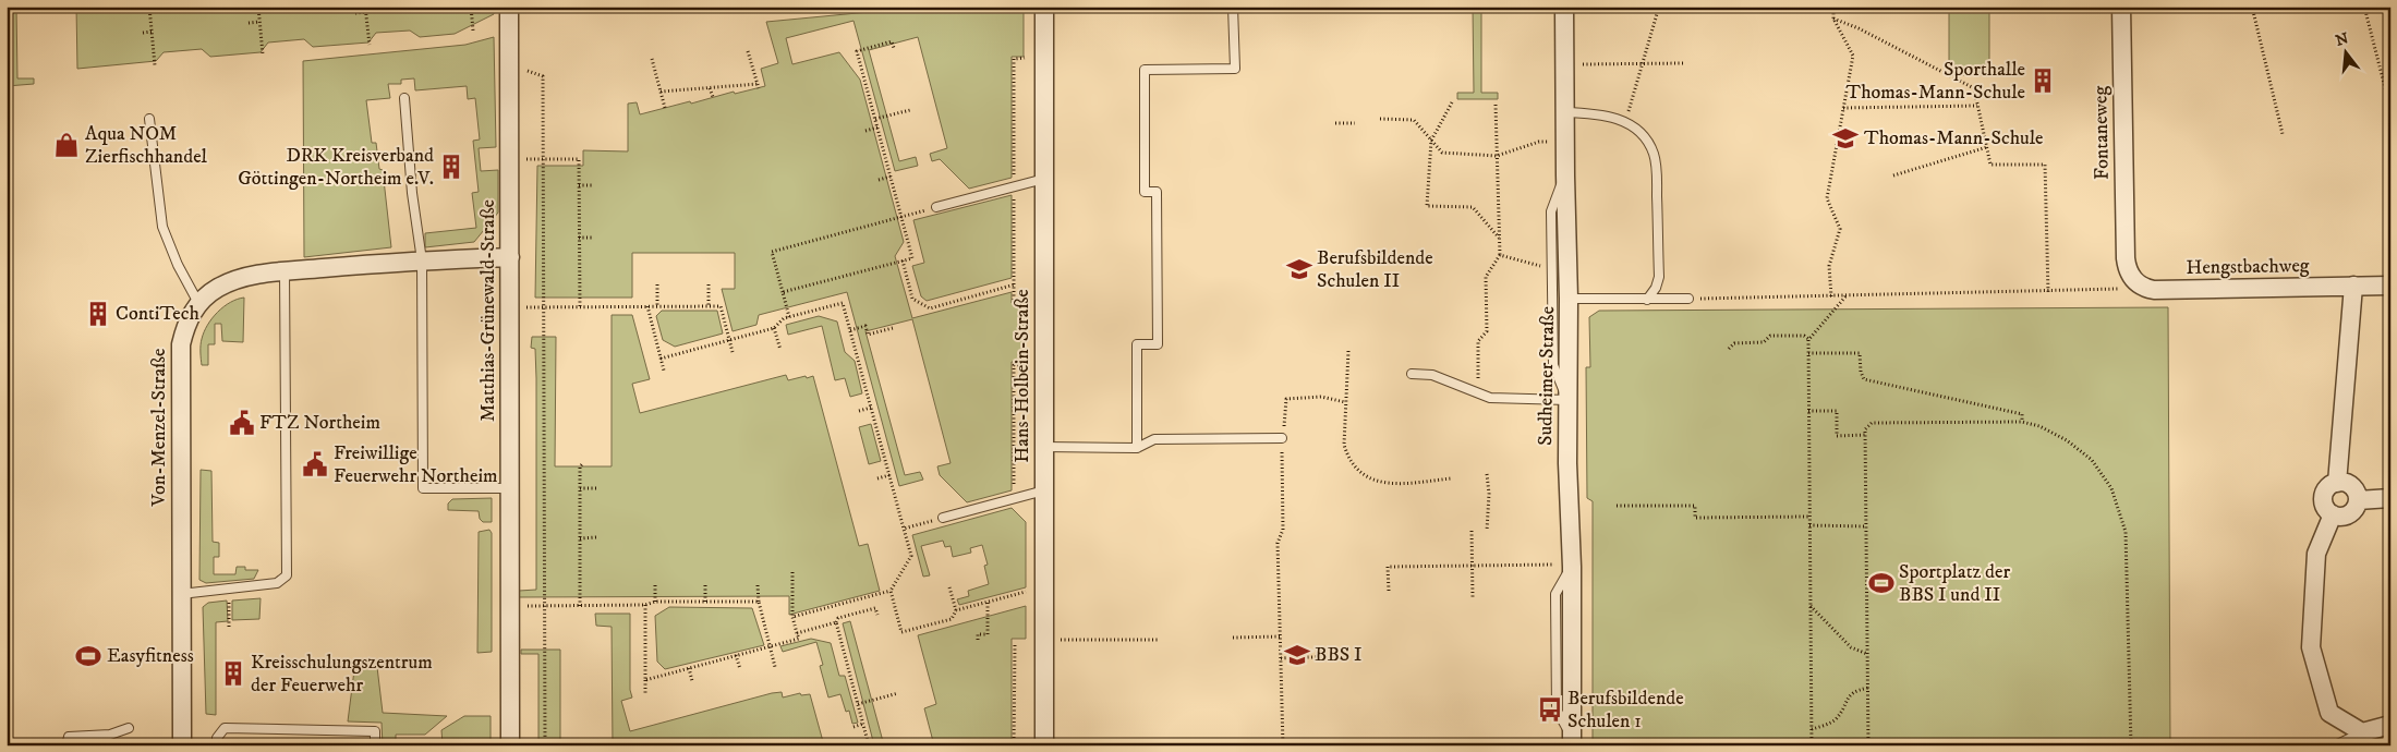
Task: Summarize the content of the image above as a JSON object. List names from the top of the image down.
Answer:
{
  "streets": {
    "street": [
      "Fontaneweg",
      "Hengstbachweg",
      "Matthias-Grünewald-Straße",
      "Hans-Holbein-Straße",
      "Sudheimer Straße",
      "Von-Menzel-Straße"
    ]
  },
  "crossings": [
    ["Fontaneweg", "Hengstbachweg"],
    ["Matthias-Grünewald-Straße", "Von-Menzel-Straße"]
  ],
  "places": {
    "building": [
      "Sporthalle Thomas-Mann-Schule",
      "DRK Kreisverband Göttingen-Northeim e.V.",
      "ContiTech",
      "Kreisschulungszentrum der Feuerwehr"
    ],
    "school or university": ["Thomas-Mann-Schule", "Berufsbildende Schulen II", "BBS I"],
    "shop": ["Aqua NOM Zierfischhandel"],
    "public building": ["FTZ Northeim", "Freiwillige Feuerwehr Northeim"],
    "sports": ["Sportplatz der BBS I und II", "Easyfitness"],
    "bus stop": ["Berufsbildende Schulen 1"]
  },
  "north": "top"
}
